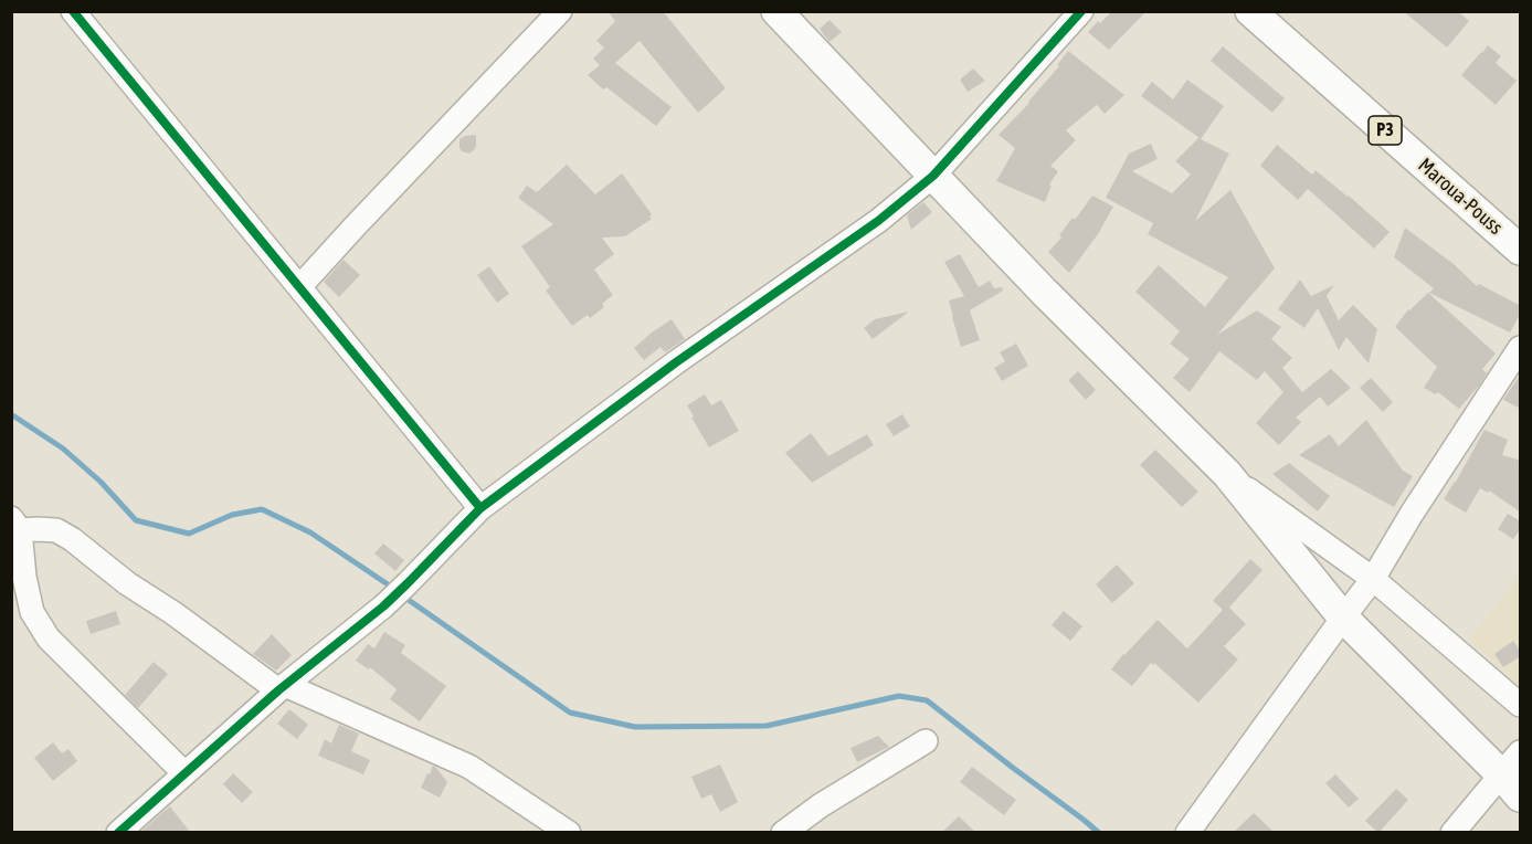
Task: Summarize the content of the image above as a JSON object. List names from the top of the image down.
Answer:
{
  "streets": {
    "main road": ["P3", "Maroua-Pouss"]
  }
}
